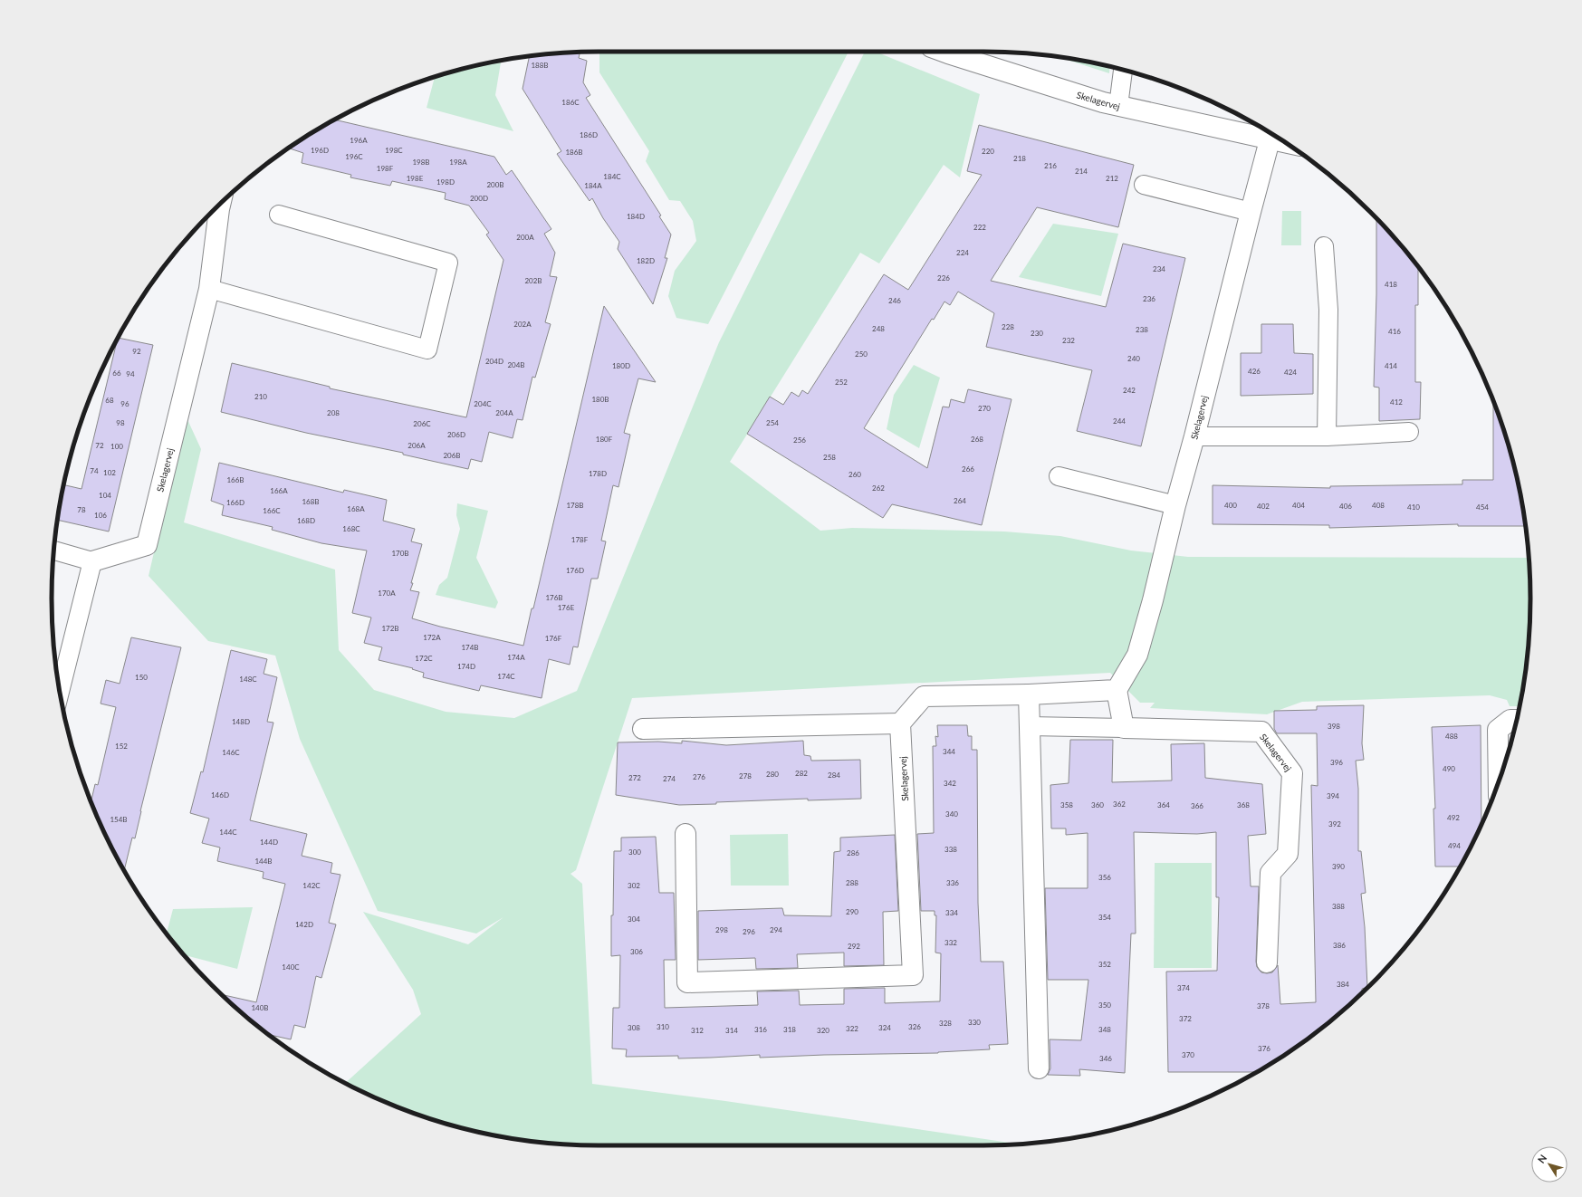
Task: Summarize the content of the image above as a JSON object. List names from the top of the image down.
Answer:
{
  "streets": {
    "street": ["Skelagervej"]
  },
  "house_numbers": [
    "188B",
    "186C",
    "186D",
    "196A",
    "196D",
    "198C",
    "220",
    "186B",
    "196C",
    "218",
    "198B",
    "198A",
    "216",
    "198F",
    "214",
    "184C",
    "198E",
    "212",
    "198D",
    "200B",
    "184A",
    "200D",
    "184D",
    "222",
    "200A",
    "224",
    "182D",
    "234",
    "226",
    "202B",
    "418",
    "236",
    "246",
    "202A",
    "228",
    "248",
    "238",
    "416",
    "230",
    "232",
    "92",
    "250",
    "240",
    "204D",
    "204B",
    "180D",
    "414",
    "426",
    "424",
    "66",
    "94",
    "252",
    "242",
    "210",
    "180B",
    "68",
    "412",
    "96",
    "204C",
    "270",
    "208",
    "204A",
    "244",
    "98",
    "254",
    "206C",
    "206D",
    "180F",
    "268",
    "256",
    "72",
    "206A",
    "100",
    "206B",
    "258",
    "266",
    "74",
    "102",
    "178D",
    "260",
    "166B",
    "262",
    "166A",
    "104",
    "264",
    "168B",
    "166D",
    "178B",
    "400",
    "404",
    "408",
    "402",
    "406",
    "410",
    "454",
    "168A",
    "78",
    "166C",
    "106",
    "168D",
    "168C",
    "178F",
    "170B",
    "176D",
    "170A",
    "176B",
    "176E",
    "172B",
    "172A",
    "176F",
    "174B",
    "174A",
    "172C",
    "174D",
    "174C",
    "150",
    "148C",
    "148D",
    "398",
    "488",
    "152",
    "344",
    "146C",
    "396",
    "490",
    "282",
    "280",
    "284",
    "278",
    "276",
    "272",
    "274",
    "342",
    "146D",
    "394",
    "362",
    "358",
    "360",
    "364",
    "368",
    "366",
    "340",
    "492",
    "154B",
    "392",
    "144C",
    "144D",
    "494",
    "338",
    "300",
    "286",
    "144B",
    "390",
    "356",
    "288",
    "336",
    "142C",
    "302",
    "388",
    "290",
    "334",
    "354",
    "304",
    "142D",
    "298",
    "294",
    "296",
    "332",
    "386",
    "292",
    "306",
    "352",
    "140C",
    "384",
    "374",
    "350",
    "378",
    "140B",
    "372",
    "330",
    "328",
    "310",
    "326",
    "308",
    "324",
    "322",
    "316",
    "318",
    "348",
    "312",
    "314",
    "320",
    "376",
    "370",
    "346"
  ],
  "north": "top left"
}
